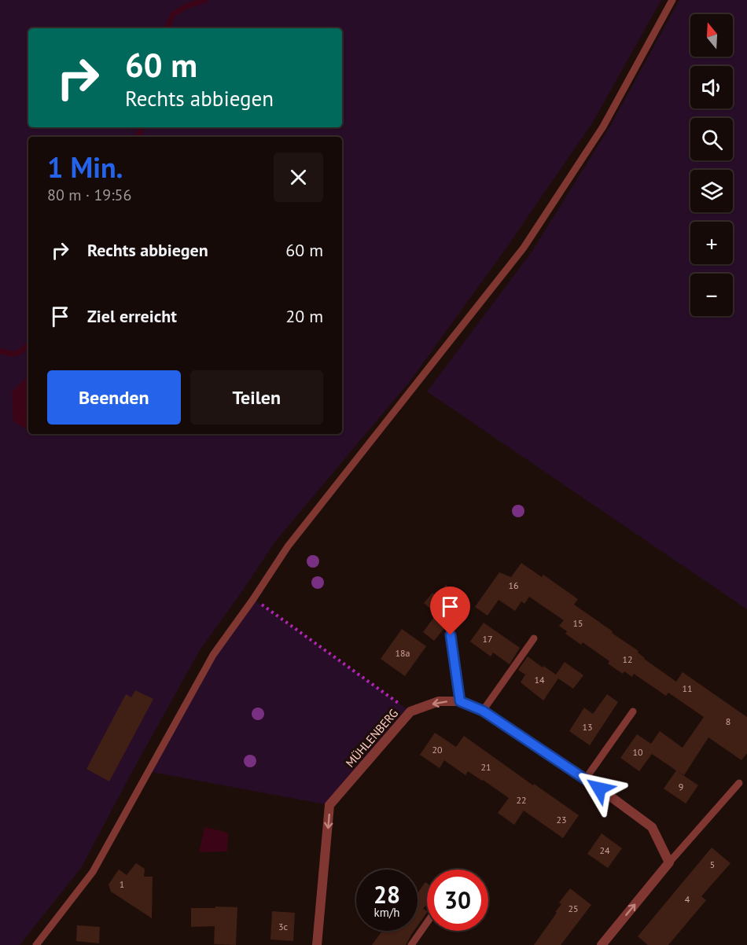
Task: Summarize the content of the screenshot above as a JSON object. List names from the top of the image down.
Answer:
{
  "streets": {
    "street": ["MÜHLENBERG"]
  },
  "one_way": ["MÜHLENBERG"],
  "house_numbers": [
    "16",
    "15",
    "17",
    "18a",
    "12",
    "14",
    "11",
    "8",
    "13",
    "20",
    "10",
    "21",
    "9",
    "22",
    "23",
    "24",
    "5",
    "1",
    "4",
    "25",
    "3c"
  ],
  "north": "top",
  "page": {
    "map_buttons": ["+", "−"],
    "turn": ["60 m", "Rechts abbiegen"],
    "heading": ["1 Min.", "80 m · 19:56"],
    "list": [
      {
        "name": "Rechts abbiegen",
        "value": "60 m"
      },
      {
        "name": "Ziel erreicht",
        "value": "20 m"
      }
    ],
    "buttons": ["Beenden", "Teilen"],
    "speed": "28 km/h",
    "limit": "30"
  }
}
